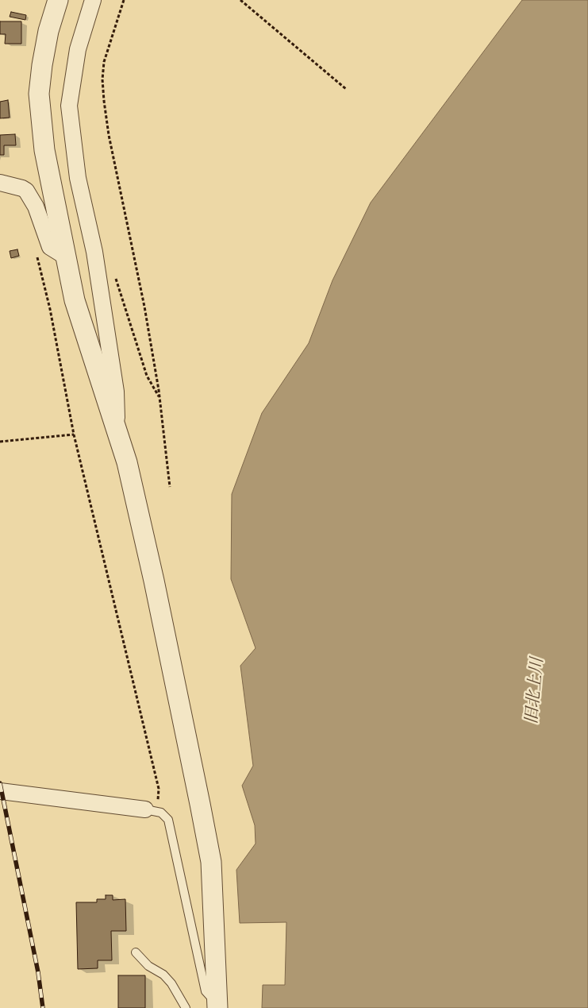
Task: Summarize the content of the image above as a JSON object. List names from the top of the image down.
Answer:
{
  "water": ["旧北上川"]
}
